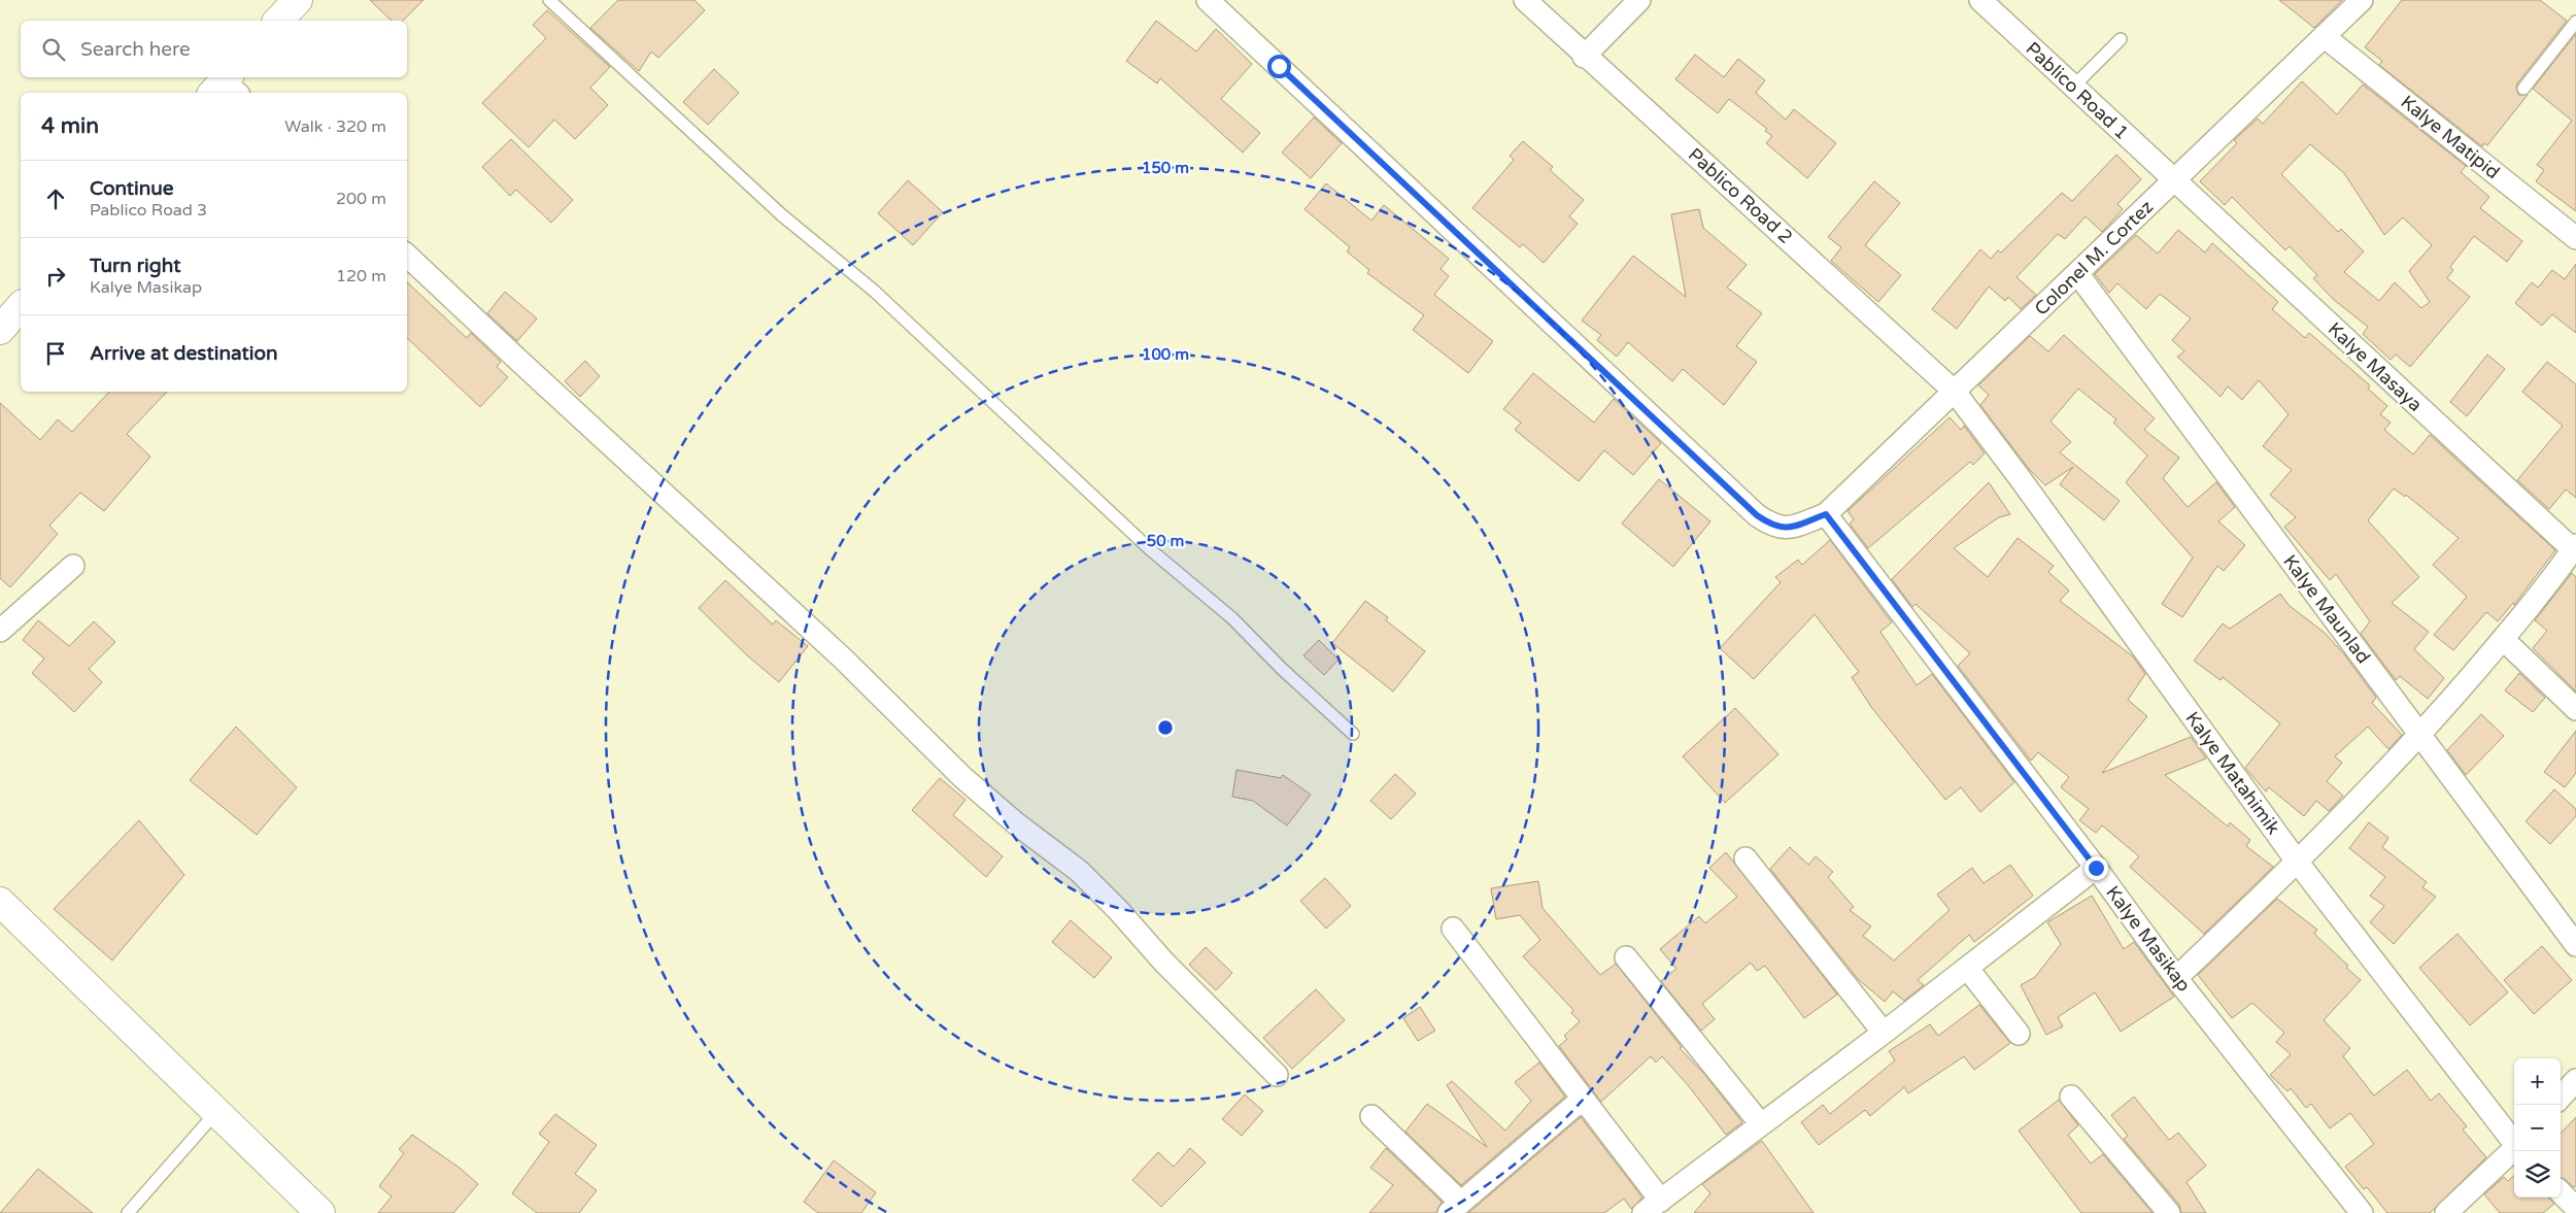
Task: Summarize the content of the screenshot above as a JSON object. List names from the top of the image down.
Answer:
{
  "streets": {
    "street": [
      "Pablico Road 1",
      "Kalye Matipid",
      "Pablico Road 2",
      "Colonel M. Cortez",
      "Kalye Masaya",
      "Kalye Maunlad",
      "Kalye Matahimik",
      "Kalye Masikap"
    ]
  },
  "crossings": [
    ["Pablico Road 1", "Colonel M. Cortez"],
    ["Pablico Road 1", "Kalye Masaya"],
    ["Kalye Matipid", "Colonel M. Cortez"],
    ["Pablico Road 2", "Colonel M. Cortez"],
    ["Pablico Road 2", "Kalye Matahimik"],
    ["Colonel M. Cortez", "Kalye Masaya"],
    ["Colonel M. Cortez", "Kalye Maunlad"],
    ["Colonel M. Cortez", "Kalye Matahimik"],
    ["Colonel M. Cortez", "Kalye Masikap"]
  ],
  "page": {
    "search": "Search here",
    "heading": ["4 min", "Walk · 320 m"],
    "list": [
      ["Continue", "Pablico Road 3", "200 m"],
      ["Turn right", "Kalye Masikap", "120 m"],
      "Arrive at destination"
    ],
    "map_buttons": ["+", "−"]
  },
  "rings": ["150 m", "100 m", "50 m"]
}
